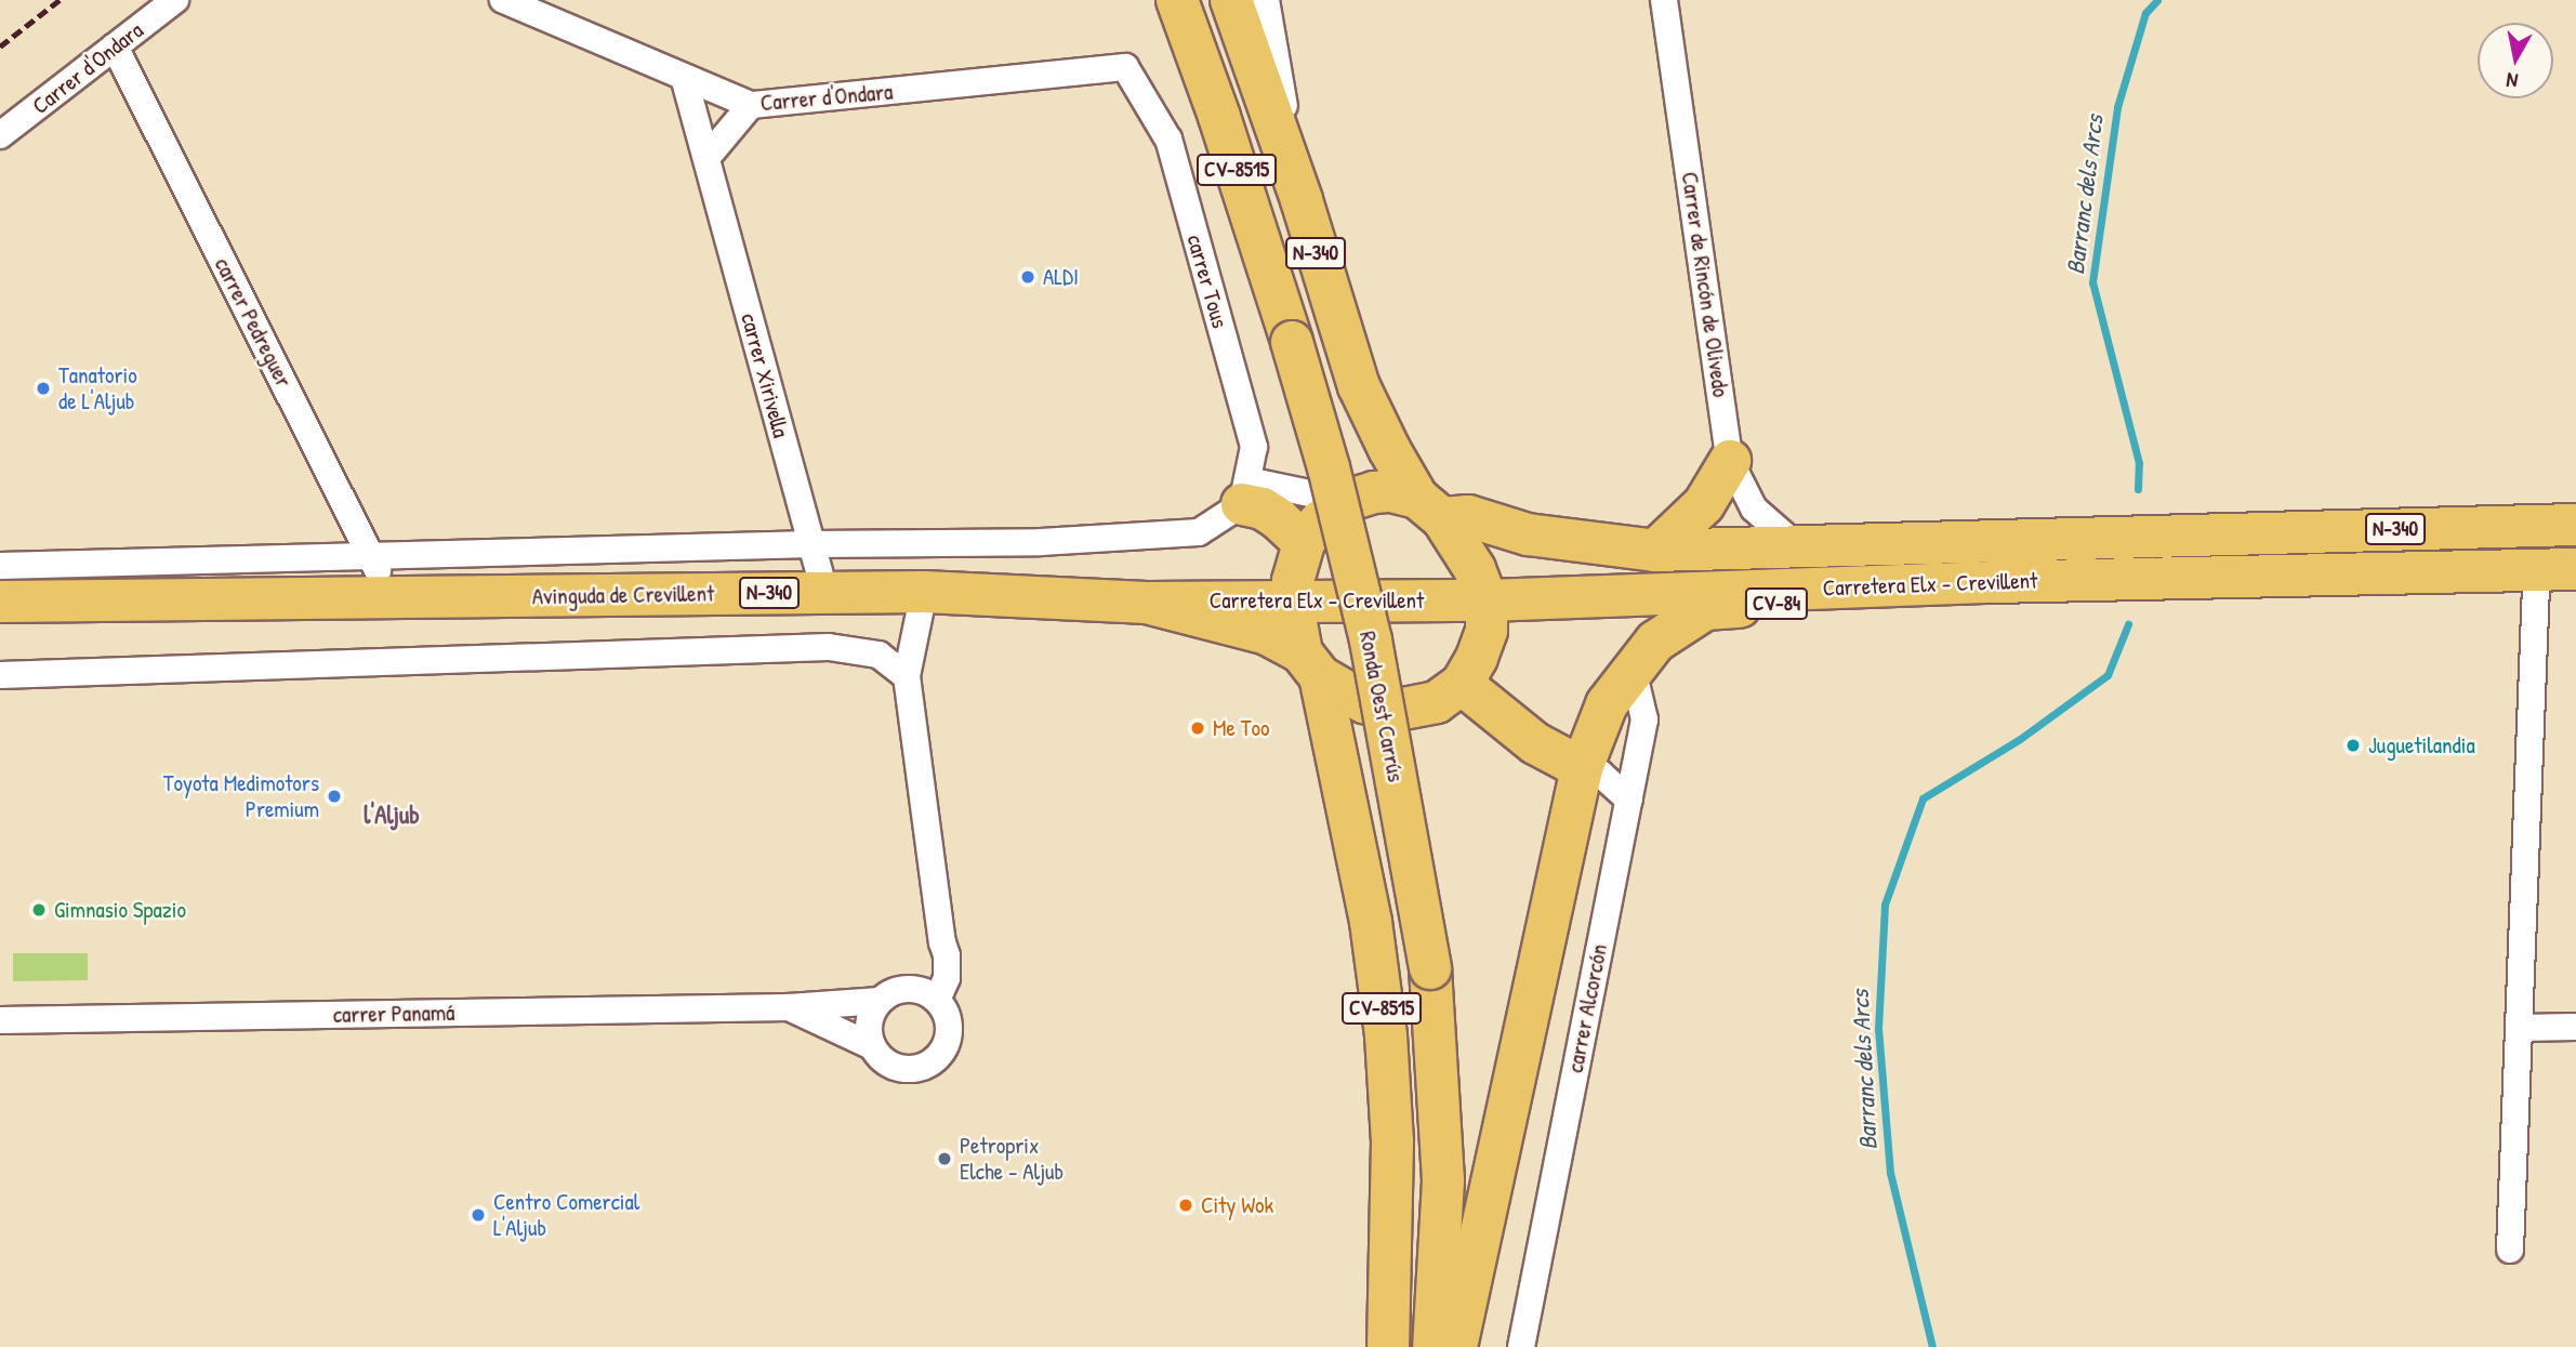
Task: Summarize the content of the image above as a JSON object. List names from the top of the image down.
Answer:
{
  "streets": {
    "main road": [
      "CV-8515",
      "N-340",
      "Carretera Elx - Crevillent",
      "Avinguda de Crevillent",
      "CV-84",
      "Ronda Oest Carrús"
    ],
    "street": [
      "Carrer d'Ondara",
      "carrer Tous",
      "Carrer de Rincón de Olivedo",
      "carrer Pedreguer",
      "carrer Xirivella",
      "carrer Alcorcón",
      "carrer Panamá"
    ]
  },
  "crossings": [
    ["Carrer d'Ondara", "carrer Tous"],
    ["Carrer d'Ondara", "carrer Pedreguer"],
    ["Carrer d'Ondara", "carrer Xirivella"],
    ["CV-8515", "Avinguda de Crevillent"],
    ["N-340", "Carretera Elx - Crevillent"],
    ["carrer Tous", "Avinguda de Crevillent"],
    ["Carrer de Rincón de Olivedo", "Carretera Elx - Crevillent"],
    ["carrer Pedreguer", "Avinguda de Crevillent"],
    ["carrer Xirivella", "Avinguda de Crevillent"],
    ["Carretera Elx - Crevillent", "Avinguda de Crevillent"],
    ["Carretera Elx - Crevillent", "CV-84"],
    ["CV-84", "carrer Alcorcón"]
  ],
  "districts": ["l'Aljub"],
  "water": ["Barranc dels Arcs"],
  "places": [
    "ALDI",
    "Tanatorio de L'Aljub",
    "Me Too",
    "Juguetilandia",
    "Toyota Medimotors Premium",
    "Gimnasio Spazio",
    "Petroprix Elche - Aljub",
    "City Wok",
    "Centro Comercial L'Aljub"
  ],
  "north": "bottom"
}
